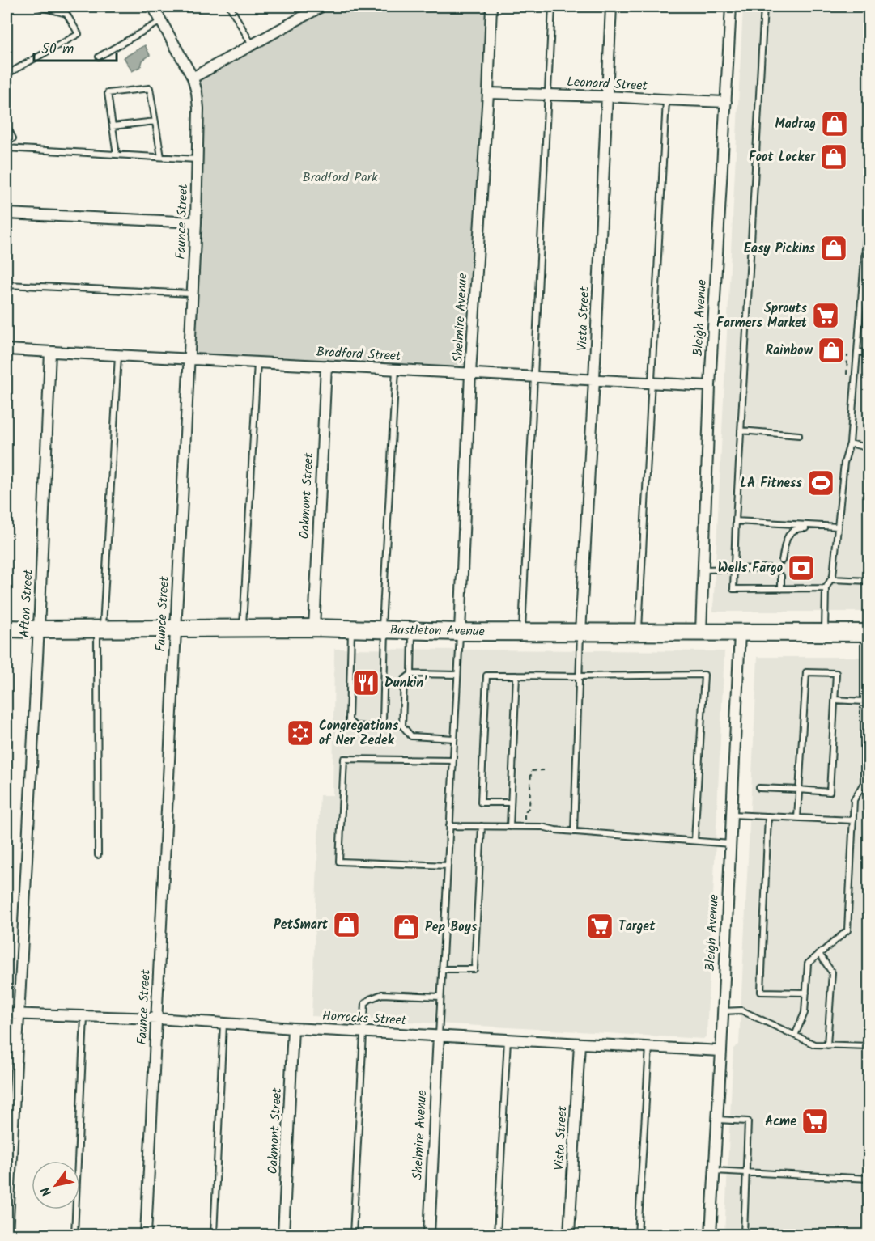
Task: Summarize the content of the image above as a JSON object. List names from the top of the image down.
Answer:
{
  "streets": {
    "main road": ["Bustleton Avenue"],
    "street": [
      "Leonard Street",
      "Faunce Street",
      "Shelmire Avenue",
      "Bleigh Avenue",
      "Vista Street",
      "Bradford Street",
      "Oakmont Street",
      "Afton Street",
      "Horrocks Street"
    ]
  },
  "crossings": [
    ["Leonard Street", "Shelmire Avenue"],
    ["Leonard Street", "Bleigh Avenue"],
    ["Leonard Street", "Vista Street"],
    ["Faunce Street", "Bradford Street"],
    ["Faunce Street", "Bustleton Avenue"],
    ["Faunce Street", "Horrocks Street"],
    ["Shelmire Avenue", "Bradford Street"],
    ["Shelmire Avenue", "Bustleton Avenue"],
    ["Shelmire Avenue", "Horrocks Street"],
    ["Bleigh Avenue", "Bradford Street"],
    ["Bleigh Avenue", "Bustleton Avenue"],
    ["Bleigh Avenue", "Horrocks Street"],
    ["Vista Street", "Bradford Street"],
    ["Vista Street", "Bustleton Avenue"],
    ["Vista Street", "Horrocks Street"],
    ["Bradford Street", "Oakmont Street"],
    ["Bradford Street", "Afton Street"],
    ["Oakmont Street", "Bustleton Avenue"],
    ["Oakmont Street", "Horrocks Street"],
    ["Afton Street", "Bustleton Avenue"],
    ["Afton Street", "Horrocks Street"]
  ],
  "parks": ["Bradford Park"],
  "places": {
    "shop": [
      "Madrag",
      "Foot Locker",
      "Easy Pickins",
      "Rainbow",
      "PetSmart",
      "Pep Boys"
    ],
    "supermarket": ["Sprouts Farmers Market", "Target", "Acme"],
    "sports": ["LA Fitness"],
    "bank": ["Wells Fargo"],
    "restaurant": ["Dunkin'"],
    "synagogue": ["Congregations of Ner Zedek"]
  },
  "scale_bar": "50 m",
  "north": "bottom left"
}
